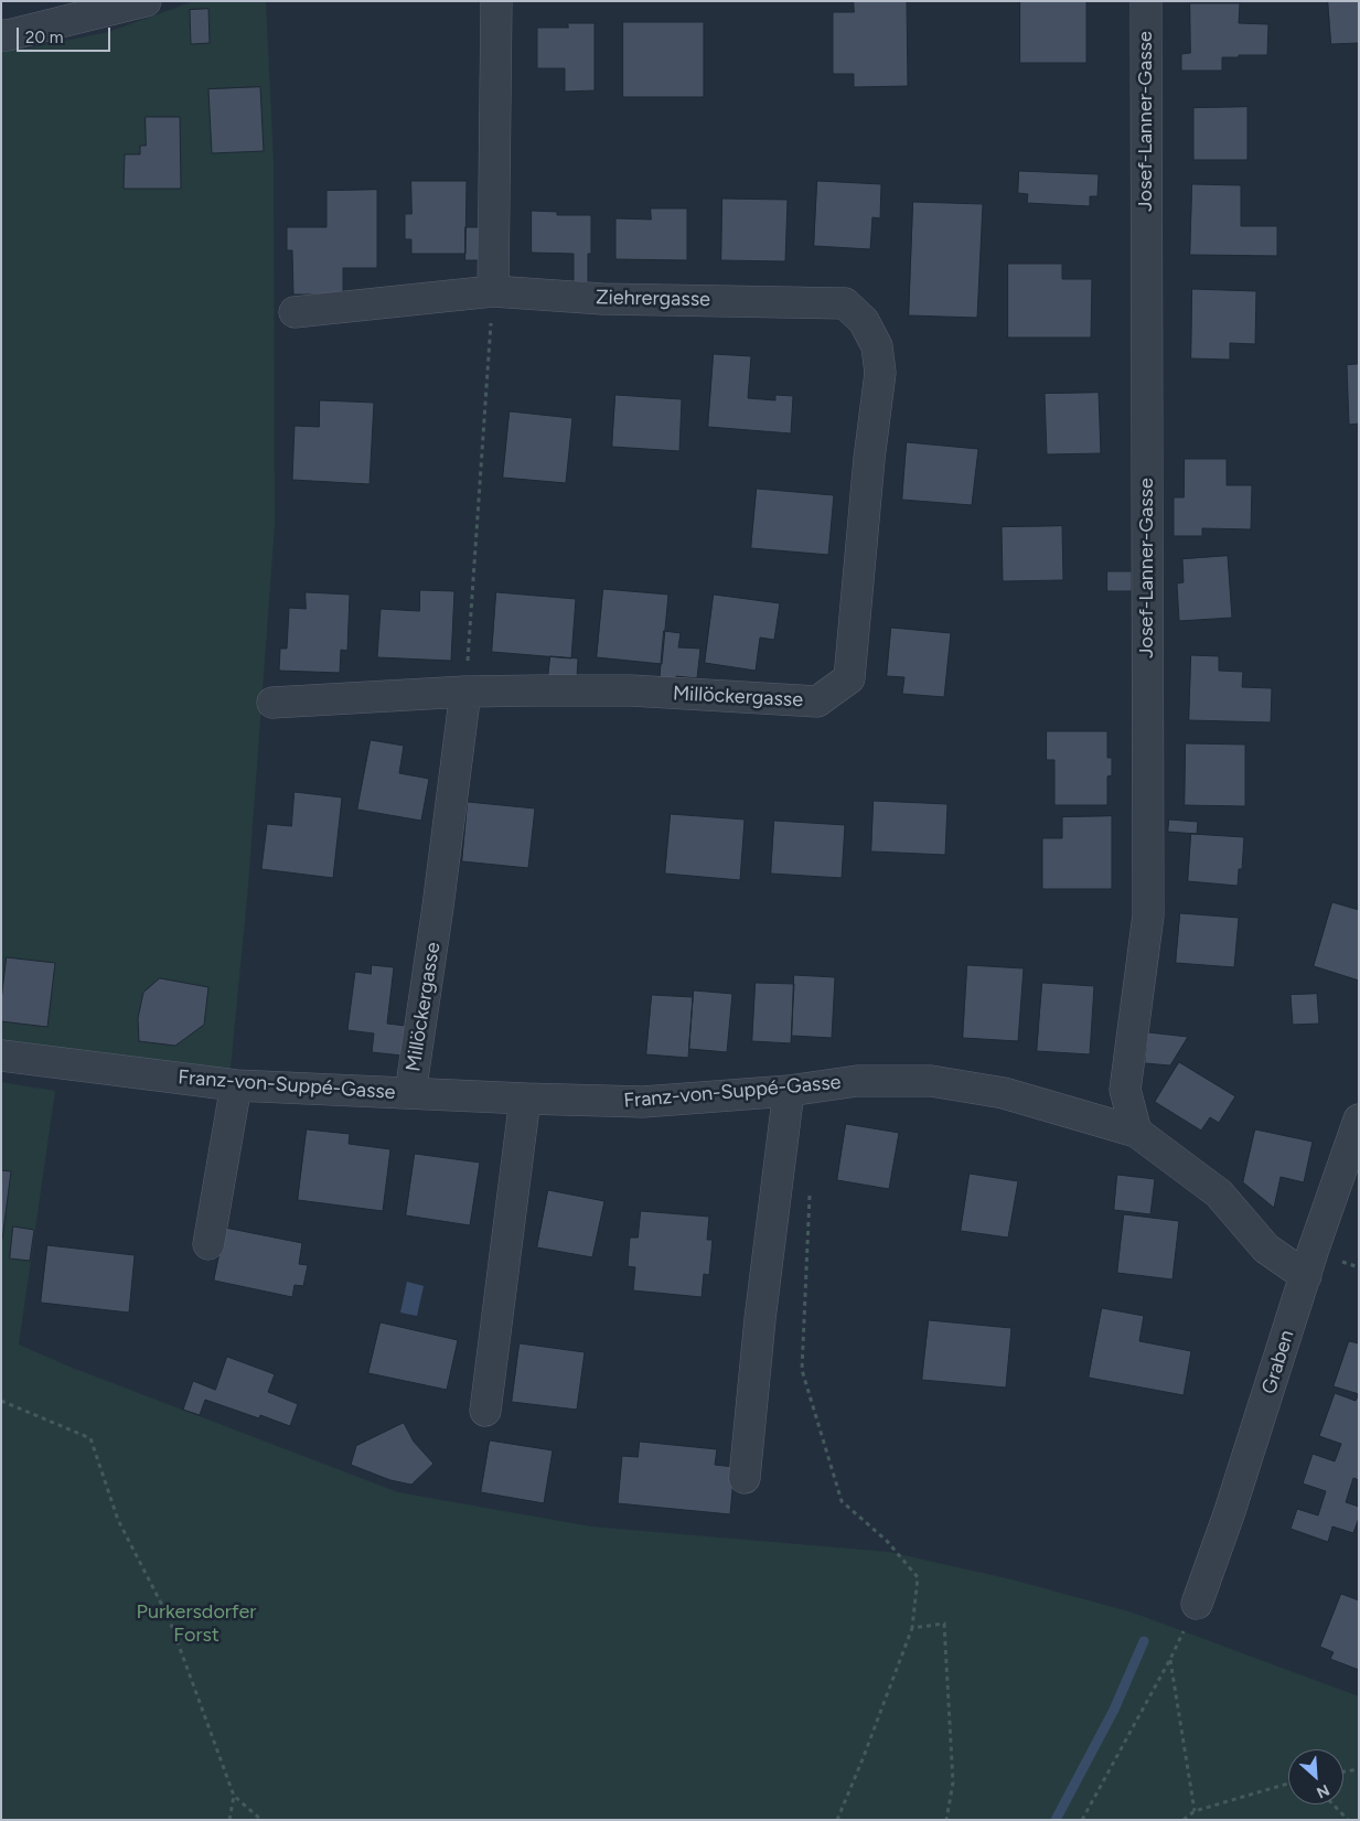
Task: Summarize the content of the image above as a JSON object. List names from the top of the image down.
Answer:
{
  "streets": {
    "street": [
      "Josef-Lanner-Gasse",
      "Ziehrergasse",
      "Millöckergasse",
      "Franz-von-Suppé-Gasse",
      "Graben"
    ]
  },
  "crossings": [
    ["Josef-Lanner-Gasse", "Franz-von-Suppé-Gasse"],
    ["Ziehrergasse", "Millöckergasse"],
    ["Millöckergasse", "Franz-von-Suppé-Gasse"],
    ["Franz-von-Suppé-Gasse", "Graben"]
  ],
  "parks": ["Purkersdorfer Forst"],
  "scale_bar": "20 m",
  "north": "bottom right"
}
